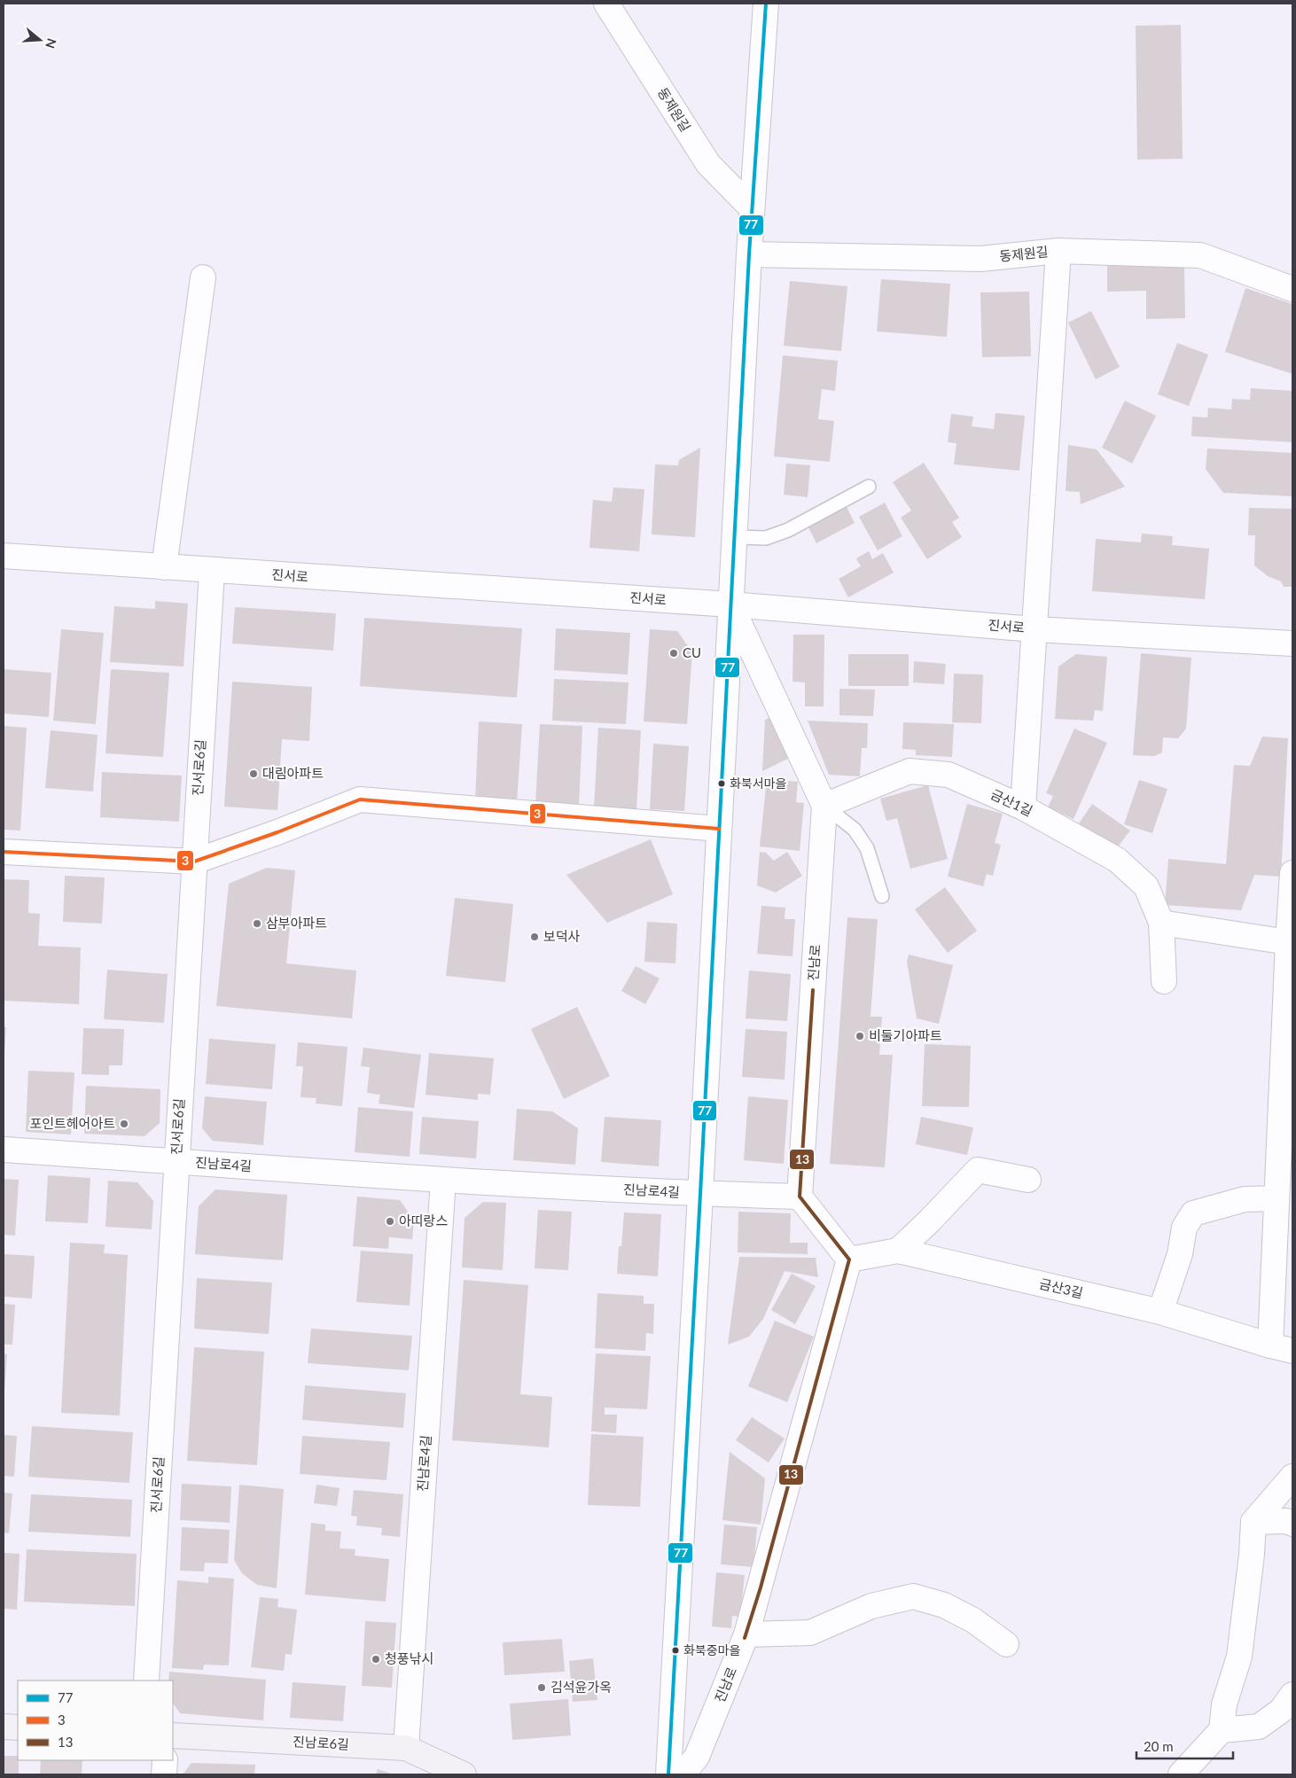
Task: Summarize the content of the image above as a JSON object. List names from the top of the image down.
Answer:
{
  "streets": {
    "street": [
      "동제원길",
      "진서로",
      "진서로6길",
      "금산1길",
      "진남로",
      "진남로4길",
      "금산3길",
      "진남로6길"
    ]
  },
  "crossings": [
    ["동제원길", "진남로"],
    ["진서로", "진서로6길"],
    ["진서로", "진남로"],
    ["진서로6길", "진남로4길"],
    ["금산1길", "진남로"],
    ["진남로", "진남로4길"],
    ["진남로", "금산3길"],
    ["진남로4길", "진남로6길"]
  ],
  "places": [
    "CU",
    "대림아파트",
    "화북서마을",
    "삼부아파트",
    "보덕사",
    "비둘기아파트",
    "포인트헤어아트",
    "아띠랑스",
    "화북중마을",
    "청풍낚시",
    "김석윤가옥"
  ],
  "lines": ["transit line 77", "transit line 3", "transit line 13"],
  "legend": ["77", "3", "13"],
  "scale_bar": "20 m",
  "north": "right"
}
